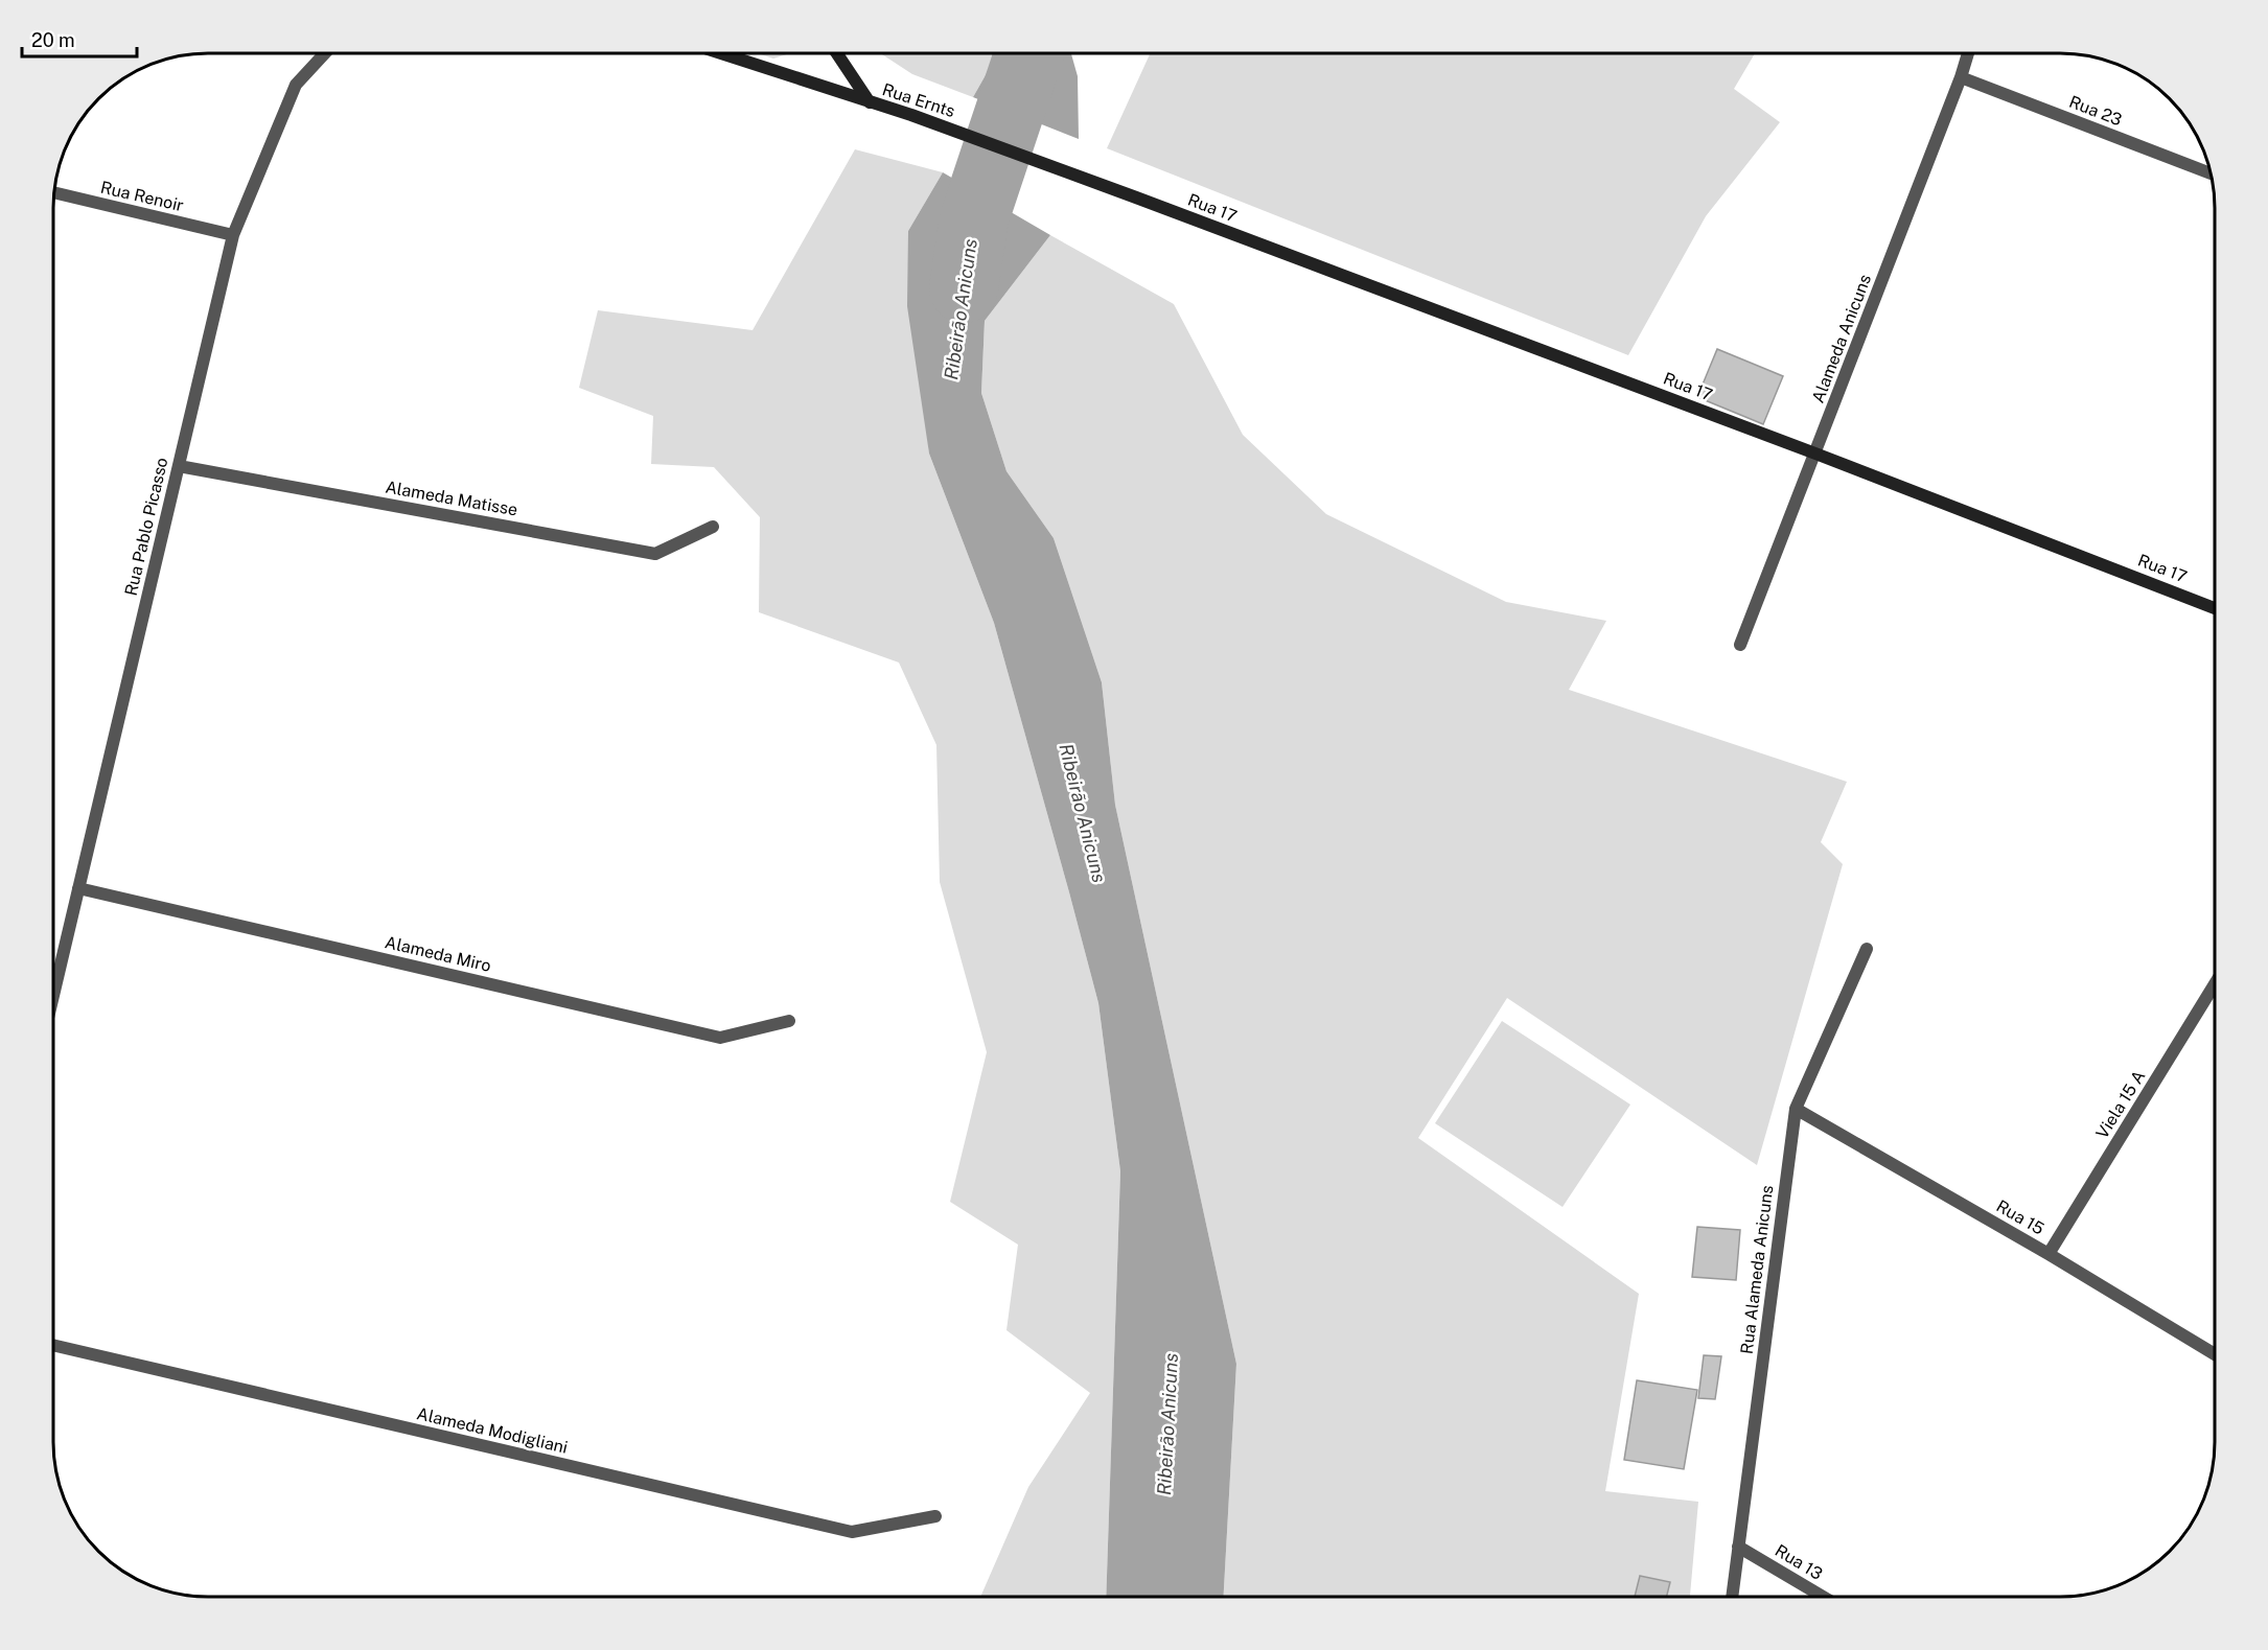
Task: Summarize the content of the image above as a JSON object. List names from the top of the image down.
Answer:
{
  "streets": {
    "street": [
      "Rua Ernts",
      "Rua 23",
      "Rua Renoir",
      "Rua 17",
      "Alameda Anicuns",
      "Alameda Matisse",
      "Rua Pablo Picasso",
      "Alameda Miro",
      "Viela 15 A",
      "Rua 15",
      "Rua Alameda Anicuns",
      "Alameda Modigliani",
      "Rua 13"
    ]
  },
  "crossings": [
    ["Rua Ernts", "Rua 17"],
    ["Rua 23", "Alameda Anicuns"],
    ["Rua Renoir", "Rua Pablo Picasso"],
    ["Rua 17", "Alameda Anicuns"],
    ["Alameda Matisse", "Rua Pablo Picasso"],
    ["Rua Pablo Picasso", "Alameda Miro"],
    ["Viela 15 A", "Rua 15"],
    ["Rua 15", "Rua Alameda Anicuns"],
    ["Rua Alameda Anicuns", "Rua 13"]
  ],
  "water": ["Ribeirão Anicuns"],
  "scale_bar": "20 m"
}
